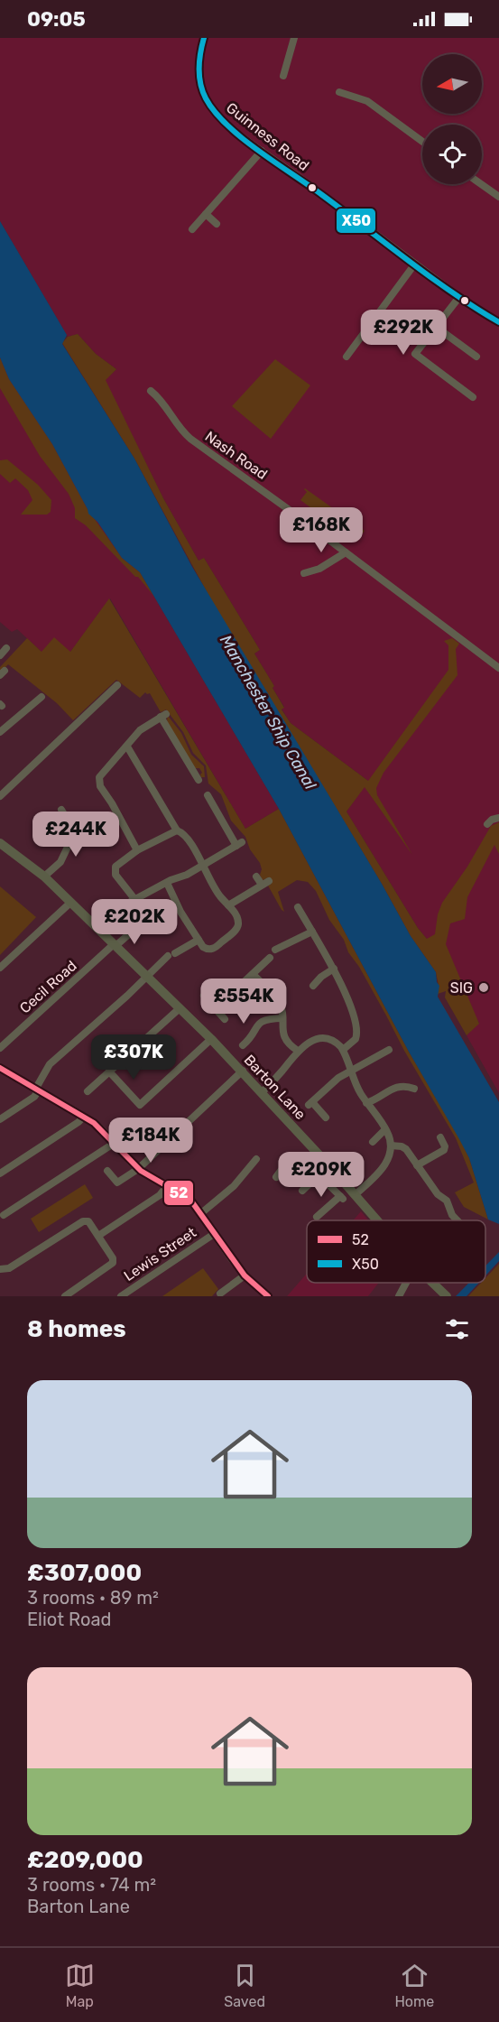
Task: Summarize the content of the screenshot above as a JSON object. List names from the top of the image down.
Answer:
{
  "streets": {
    "main road": ["Barton Lane"],
    "street": [
      "Guinness Road",
      "Nash Road",
      "Cecil Road",
      "Lewis Street"
    ]
  },
  "crossings": [
    ["Cecil Road", "Barton Lane"]
  ],
  "water": ["Manchester Ship Canal"],
  "places": ["SIG"],
  "lines": ["transit line X50", "transit line 52"],
  "legend": ["52", "X50"],
  "north": "left",
  "page": {
    "status": "09:05",
    "price": [
      "£292K",
      "£168K",
      "£244K",
      "£202K",
      "£554K",
      "£307K",
      "£184K",
      "£209K"
    ],
    "heading": "8 homes",
    "list": [
      {
        "name": "£307,000",
        "note": "3 rooms · 89 m² · Eliot Road"
      },
      {
        "name": "£209,000",
        "note": "3 rooms · 74 m² · Barton Lane"
      }
    ],
    "tabs": ["Map", "Saved", "Home"]
  }
}
